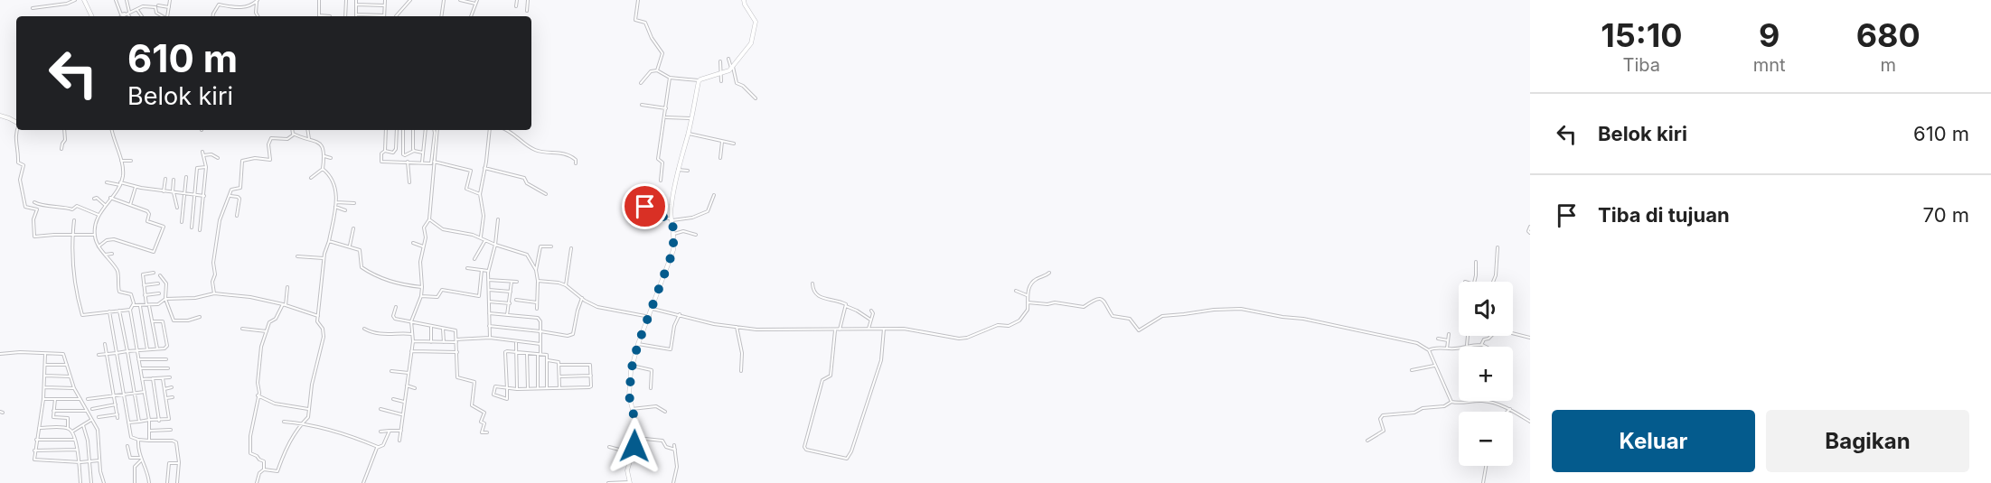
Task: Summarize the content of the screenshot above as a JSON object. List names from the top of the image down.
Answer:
{
  "page": {
    "eta": [
      "15:10",
      "Tiba",
      "9",
      "mnt",
      "680",
      "m"
    ],
    "turn": ["610 m", "Belok kiri"],
    "list": [
      {
        "name": "Belok kiri",
        "value": "610 m"
      },
      {
        "name": "Tiba di tujuan",
        "value": "70 m"
      }
    ],
    "map_buttons": ["+", "−"],
    "buttons": ["Keluar", "Bagikan"]
  }
}
